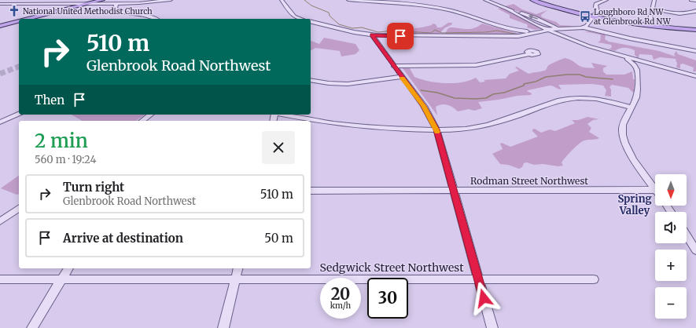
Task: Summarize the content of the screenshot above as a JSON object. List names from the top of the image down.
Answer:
{
  "streets": {
    "street": ["Rodman Street Northwest", "Sedgwick Street Northwest"]
  },
  "districts": ["Spring Valley"],
  "places": {
    "church": ["National United Methodist Church"],
    "bus stop": ["Loughboro Rd NW at Glenbrook Rd NW"]
  },
  "north": "bottom",
  "page": {
    "turn": ["510 m", "Glenbrook Road Northwest"],
    "then": "Then",
    "heading": ["2 min", "560 m · 19:24"],
    "map_buttons": ["+", "−"],
    "list": [
      {
        "name": "Turn right",
        "note": "Glenbrook Road Northwest",
        "value": "510 m"
      },
      {
        "name": "Arrive at destination",
        "value": "50 m"
      }
    ],
    "speed": "20 km/h",
    "limit": "30"
  }
}
